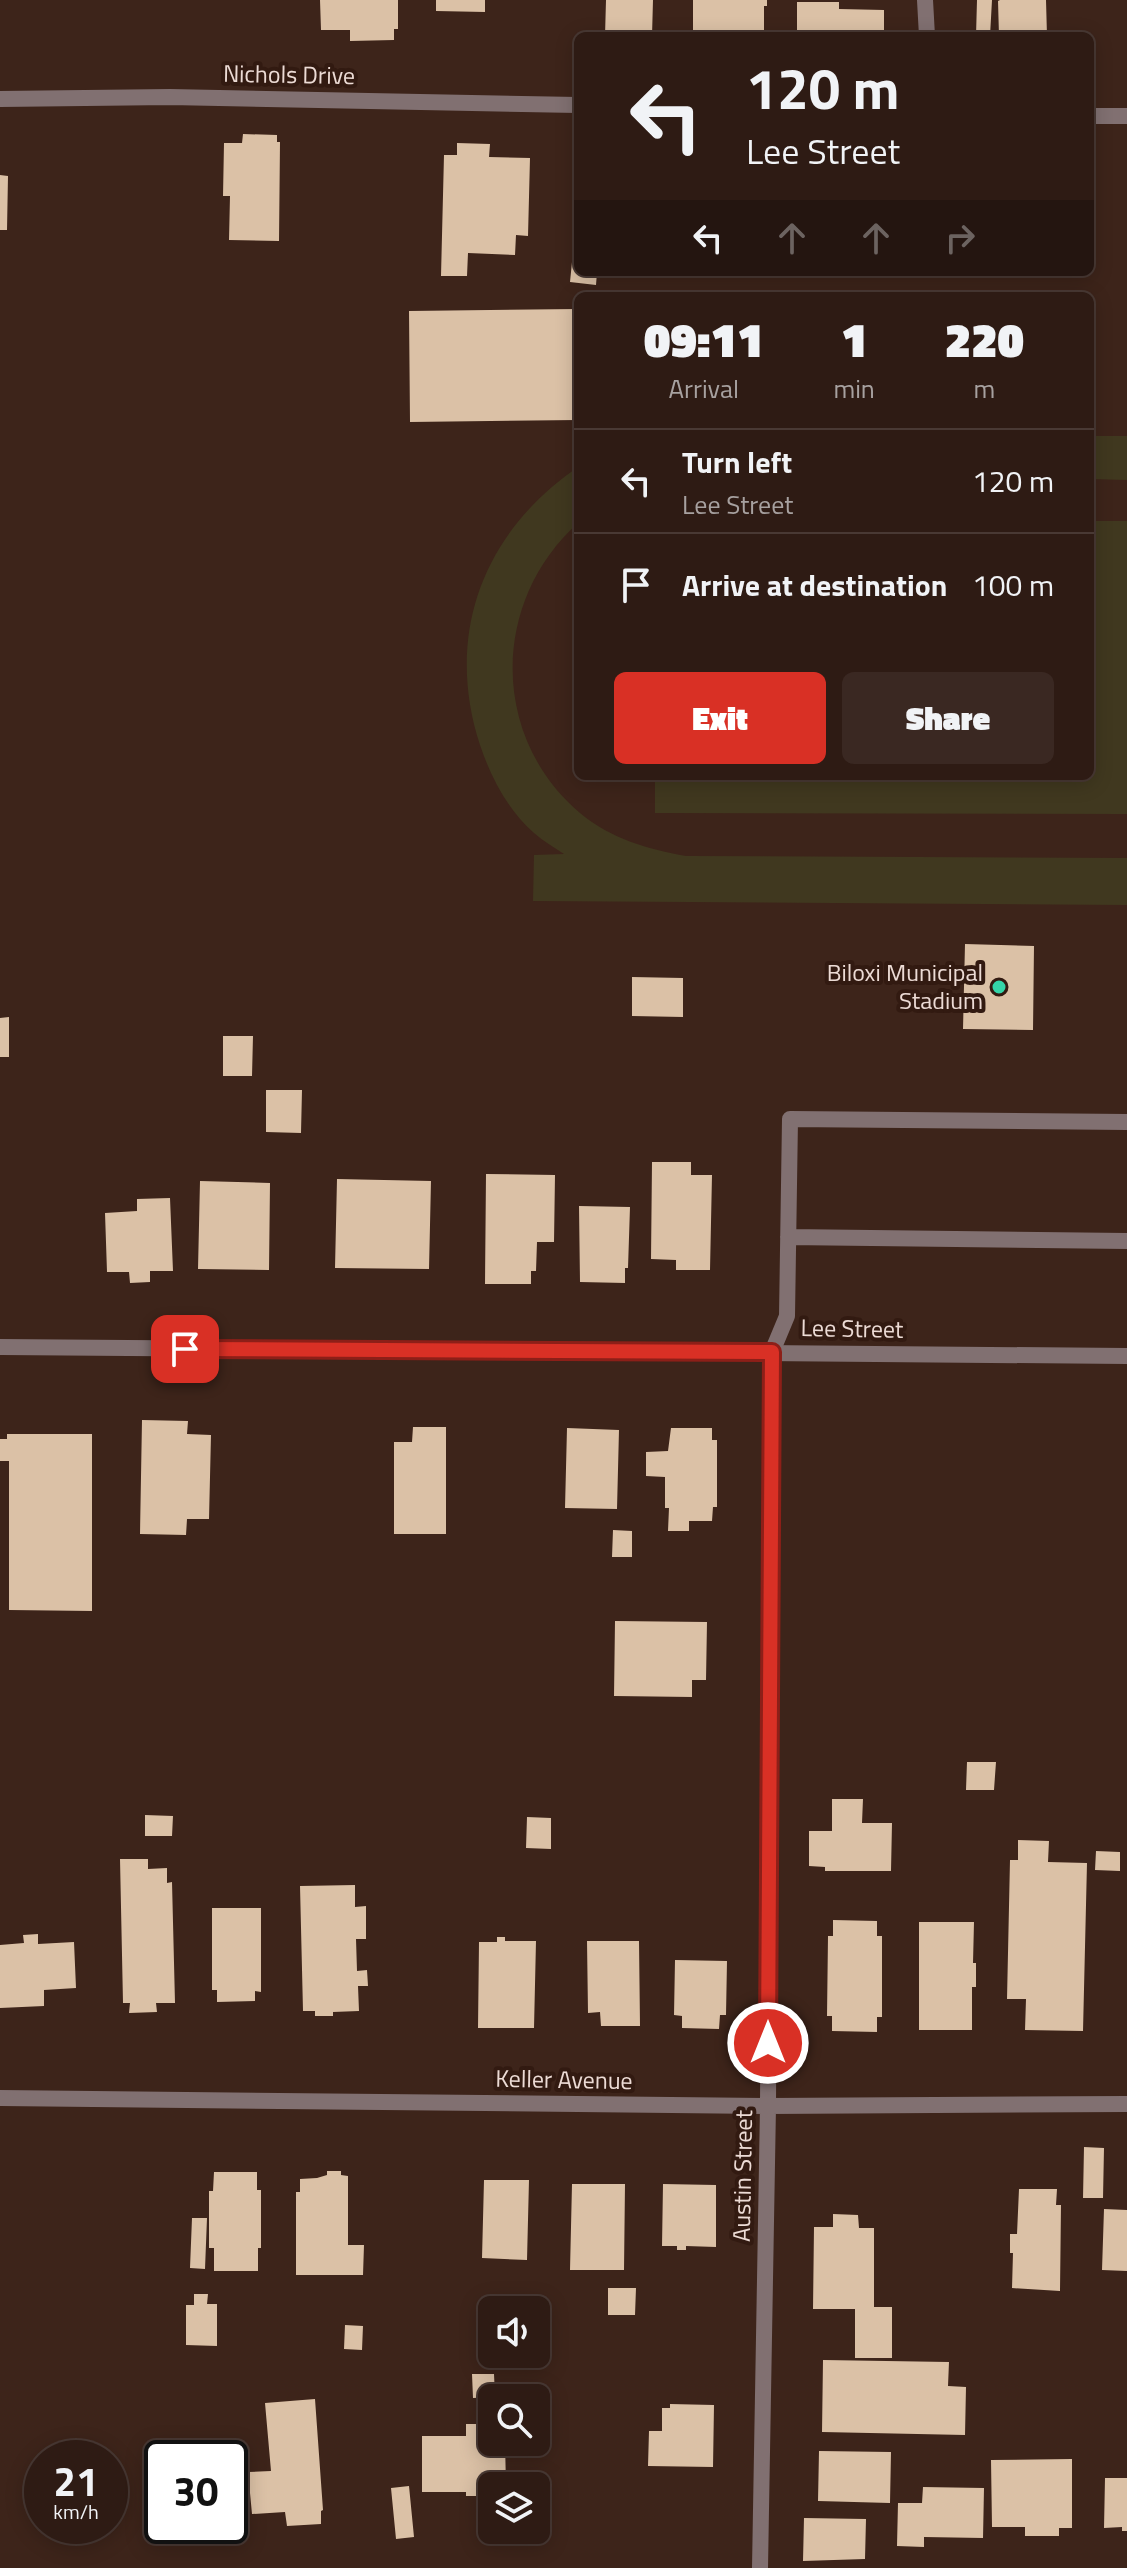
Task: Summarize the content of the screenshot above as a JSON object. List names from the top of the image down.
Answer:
{
  "streets": {
    "street": [
      "Nichols Drive",
      "Lee Street",
      "Keller Avenue",
      "Austin Street"
    ]
  },
  "crossings": [
    ["Lee Street", "Austin Street"],
    ["Keller Avenue", "Austin Street"]
  ],
  "places": ["Biloxi Municipal Stadium"],
  "page": {
    "turn": ["120 m", "Lee Street"],
    "eta": [
      "09:11",
      "Arrival",
      "1",
      "min",
      "220",
      "m"
    ],
    "list": [
      {
        "name": "Turn left",
        "note": "Lee Street",
        "value": "120 m"
      },
      {
        "name": "Arrive at destination",
        "value": "100 m"
      }
    ],
    "buttons": ["Exit", "Share"],
    "speed": "21 km/h",
    "limit": "30"
  }
}
